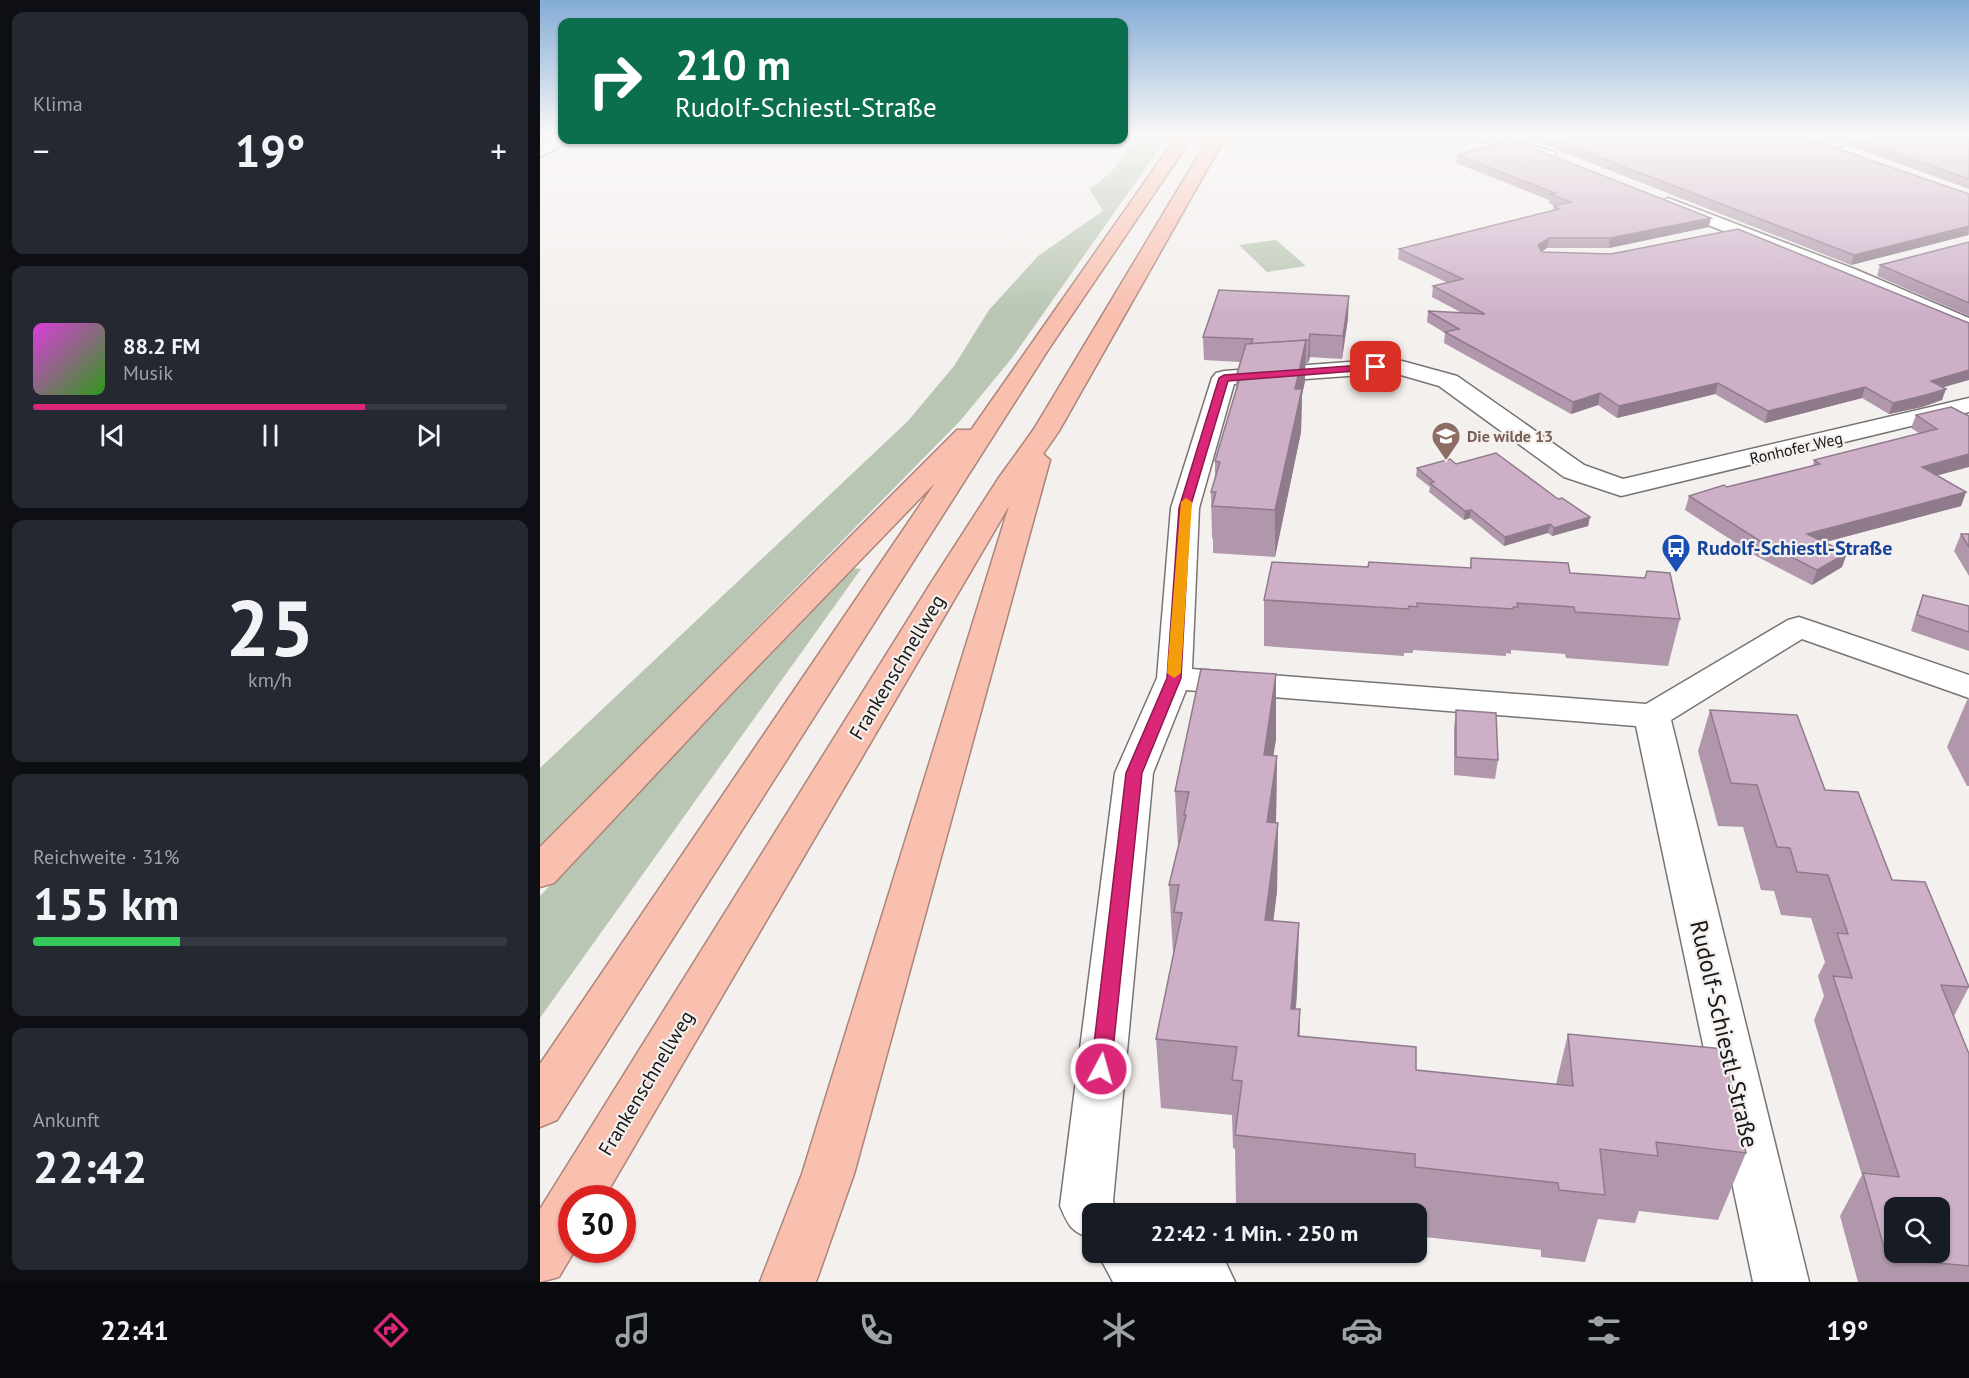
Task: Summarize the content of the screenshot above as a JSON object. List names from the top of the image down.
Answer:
{
  "streets": {
    "highway": ["Frankenschnellweg"],
    "street": ["Ronhofer Weg", "Rudolf-Schiestl-Straße"]
  },
  "places": {
    "school or university": ["Die wilde 13"],
    "bus stop": ["Rudolf-Schiestl-Straße"]
  },
  "page": {
    "tile": [
      "Klima",
      ["25", "km/h"],
      ["Reichweite · 31%", "155 km"],
      ["Ankunft", "22:42"]
    ],
    "turn": ["210 m", "Rudolf-Schiestl-Straße"],
    "heat": ["−", "19°", "+"],
    "song": ["88.2 FM", "Musik"],
    "limit": "30",
    "trip": "22:42 · 1 Min. · 250 m",
    "tabs": ["22:41", "19°"]
  }
}
